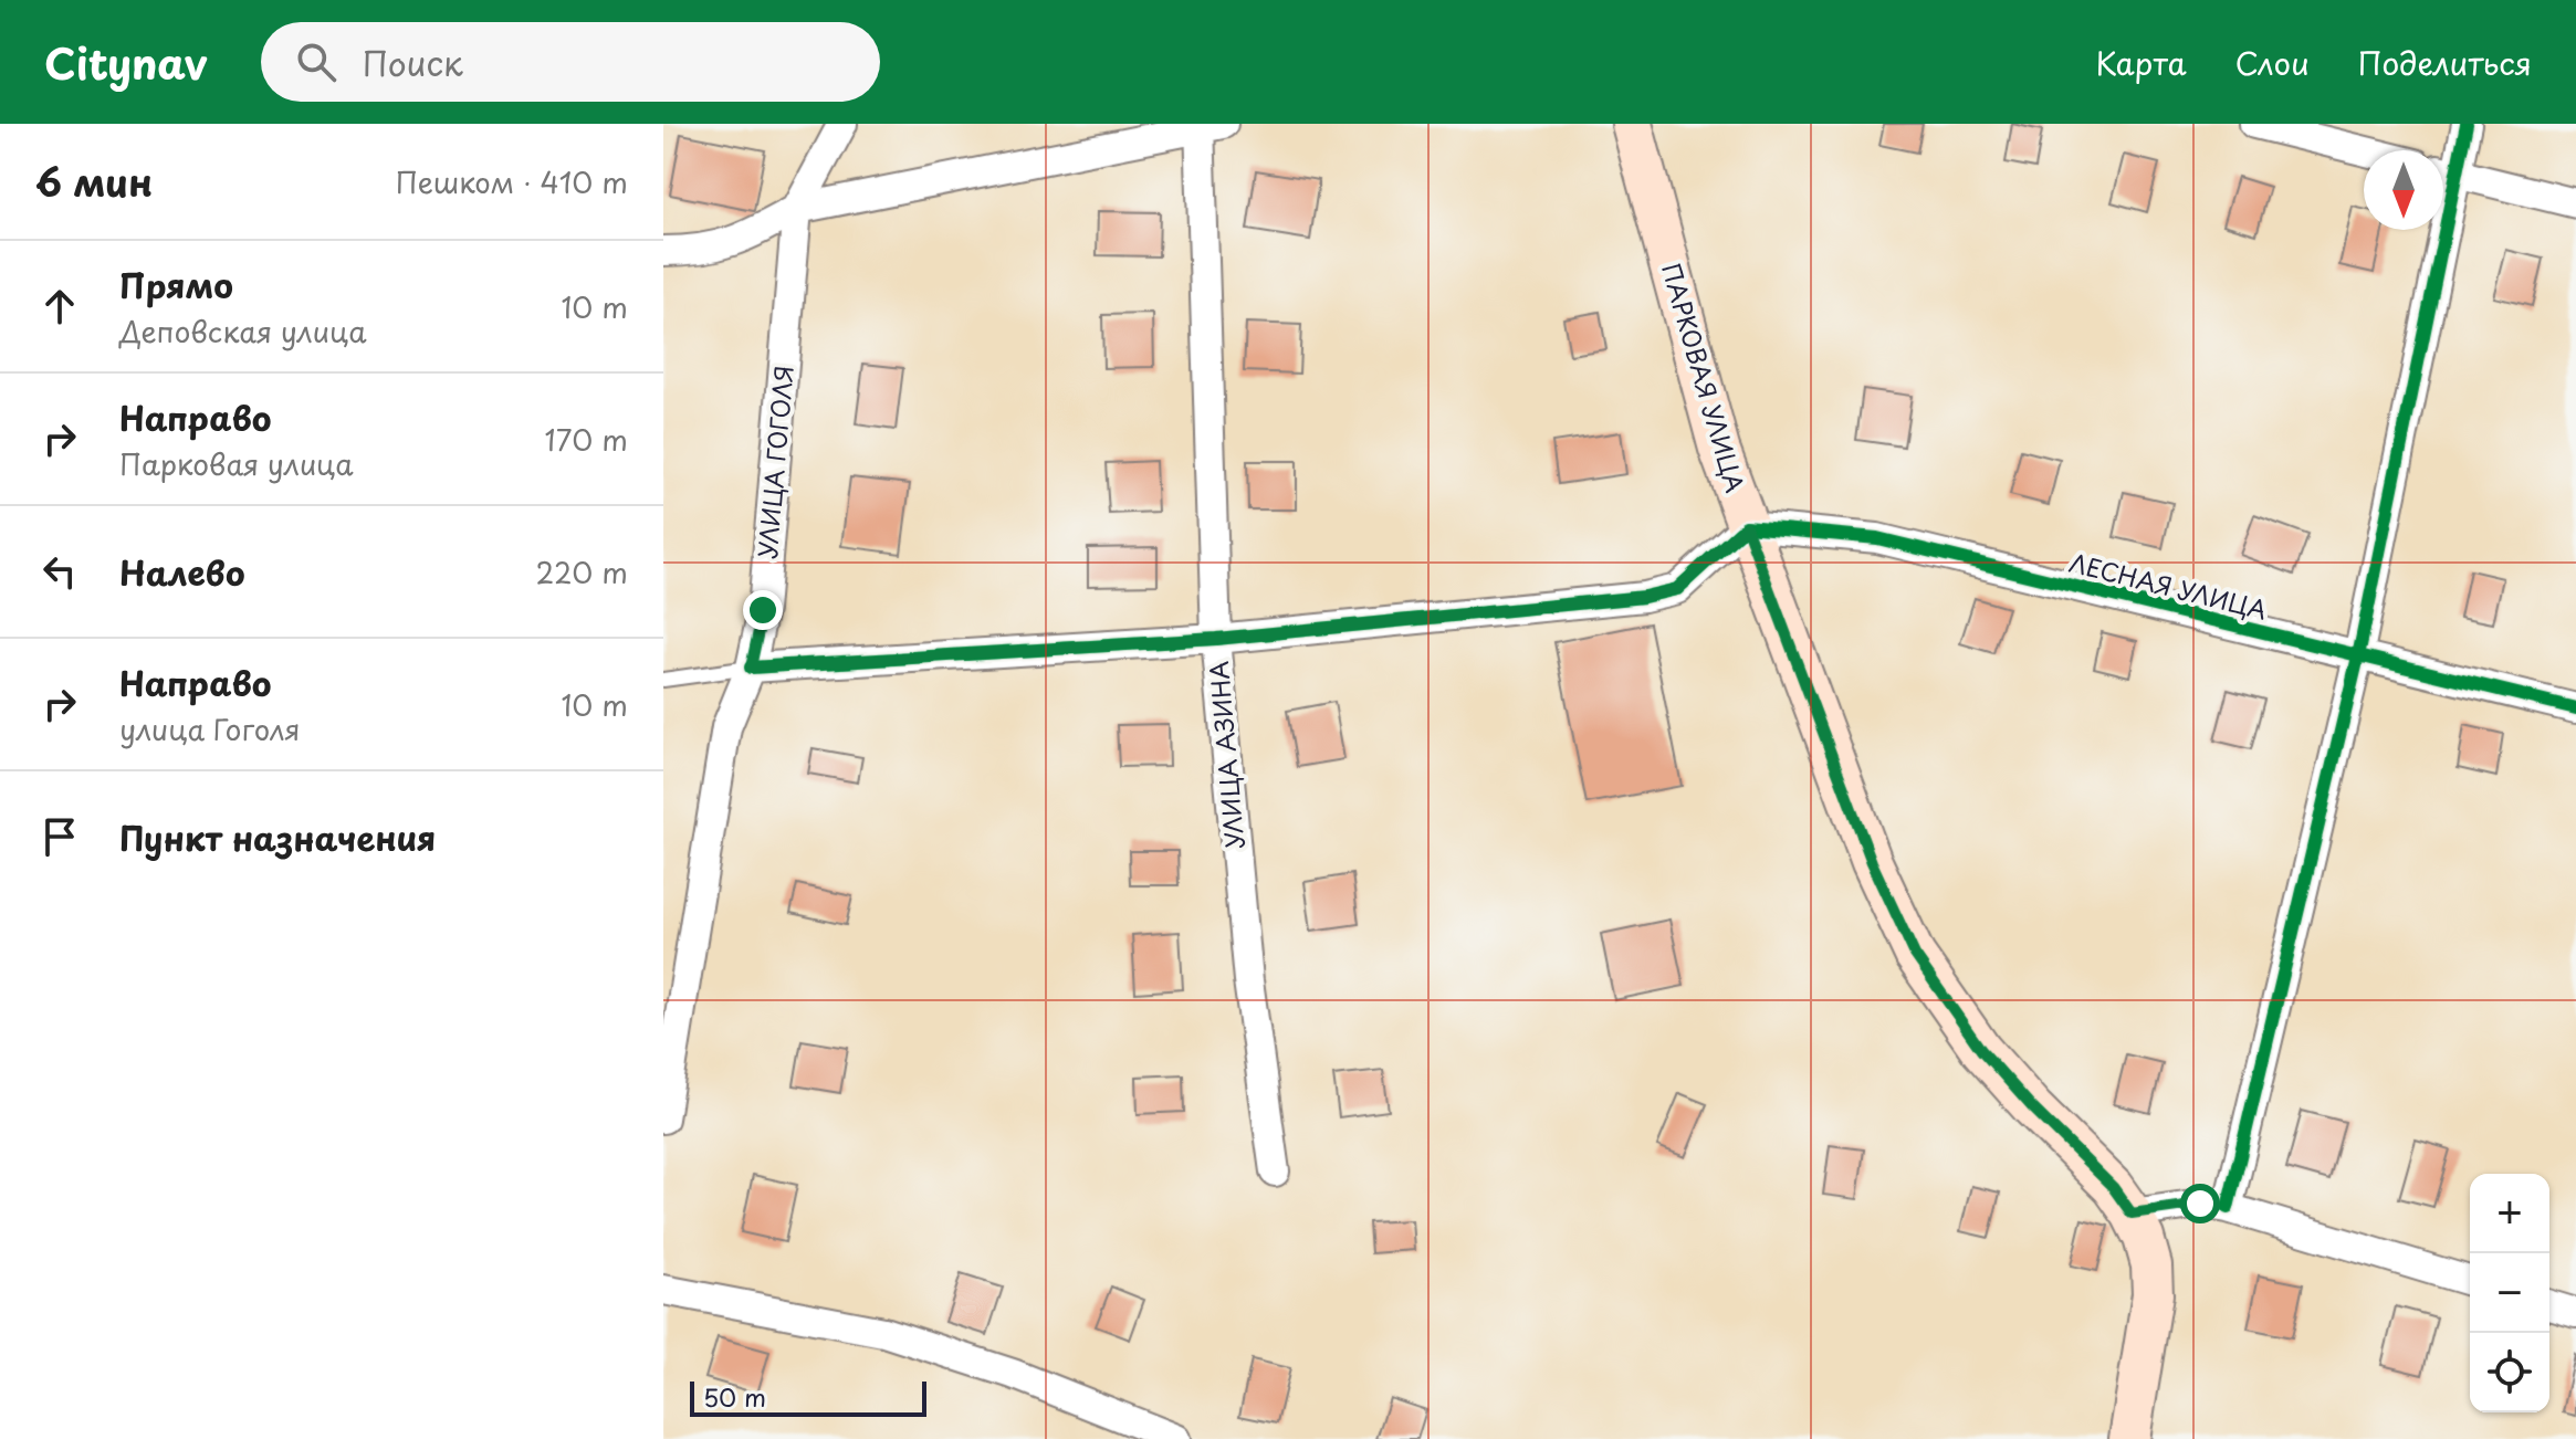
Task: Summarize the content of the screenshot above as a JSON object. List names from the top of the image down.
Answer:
{
  "streets": {
    "main road": ["ПАРКОВАЯ УЛИЦА"],
    "street": ["УЛИЦА ГОГОЛЯ", "ЛЕСНАЯ УЛИЦА", "УЛИЦА АЗИНА"]
  },
  "crossings": [
    ["ПАРКОВАЯ УЛИЦА", "ЛЕСНАЯ УЛИЦА"]
  ],
  "scale_bar": "50 m",
  "north": "bottom",
  "page": {
    "header": "Citynav",
    "search": "Поиск",
    "nav": ["Карта", "Слои", "Поделиться"],
    "heading": ["6 мин", "Пешком · 410 m"],
    "list": [
      ["Прямо", "Деповская улица", "10 m"],
      ["Направо", "Парковая улица", "170 m"],
      ["Налево", "220 m"],
      ["Направо", "улица Гоголя", "10 m"],
      "Пункт назначения"
    ],
    "map_buttons": ["+", "−"],
    "scale": "50 m"
  }
}
